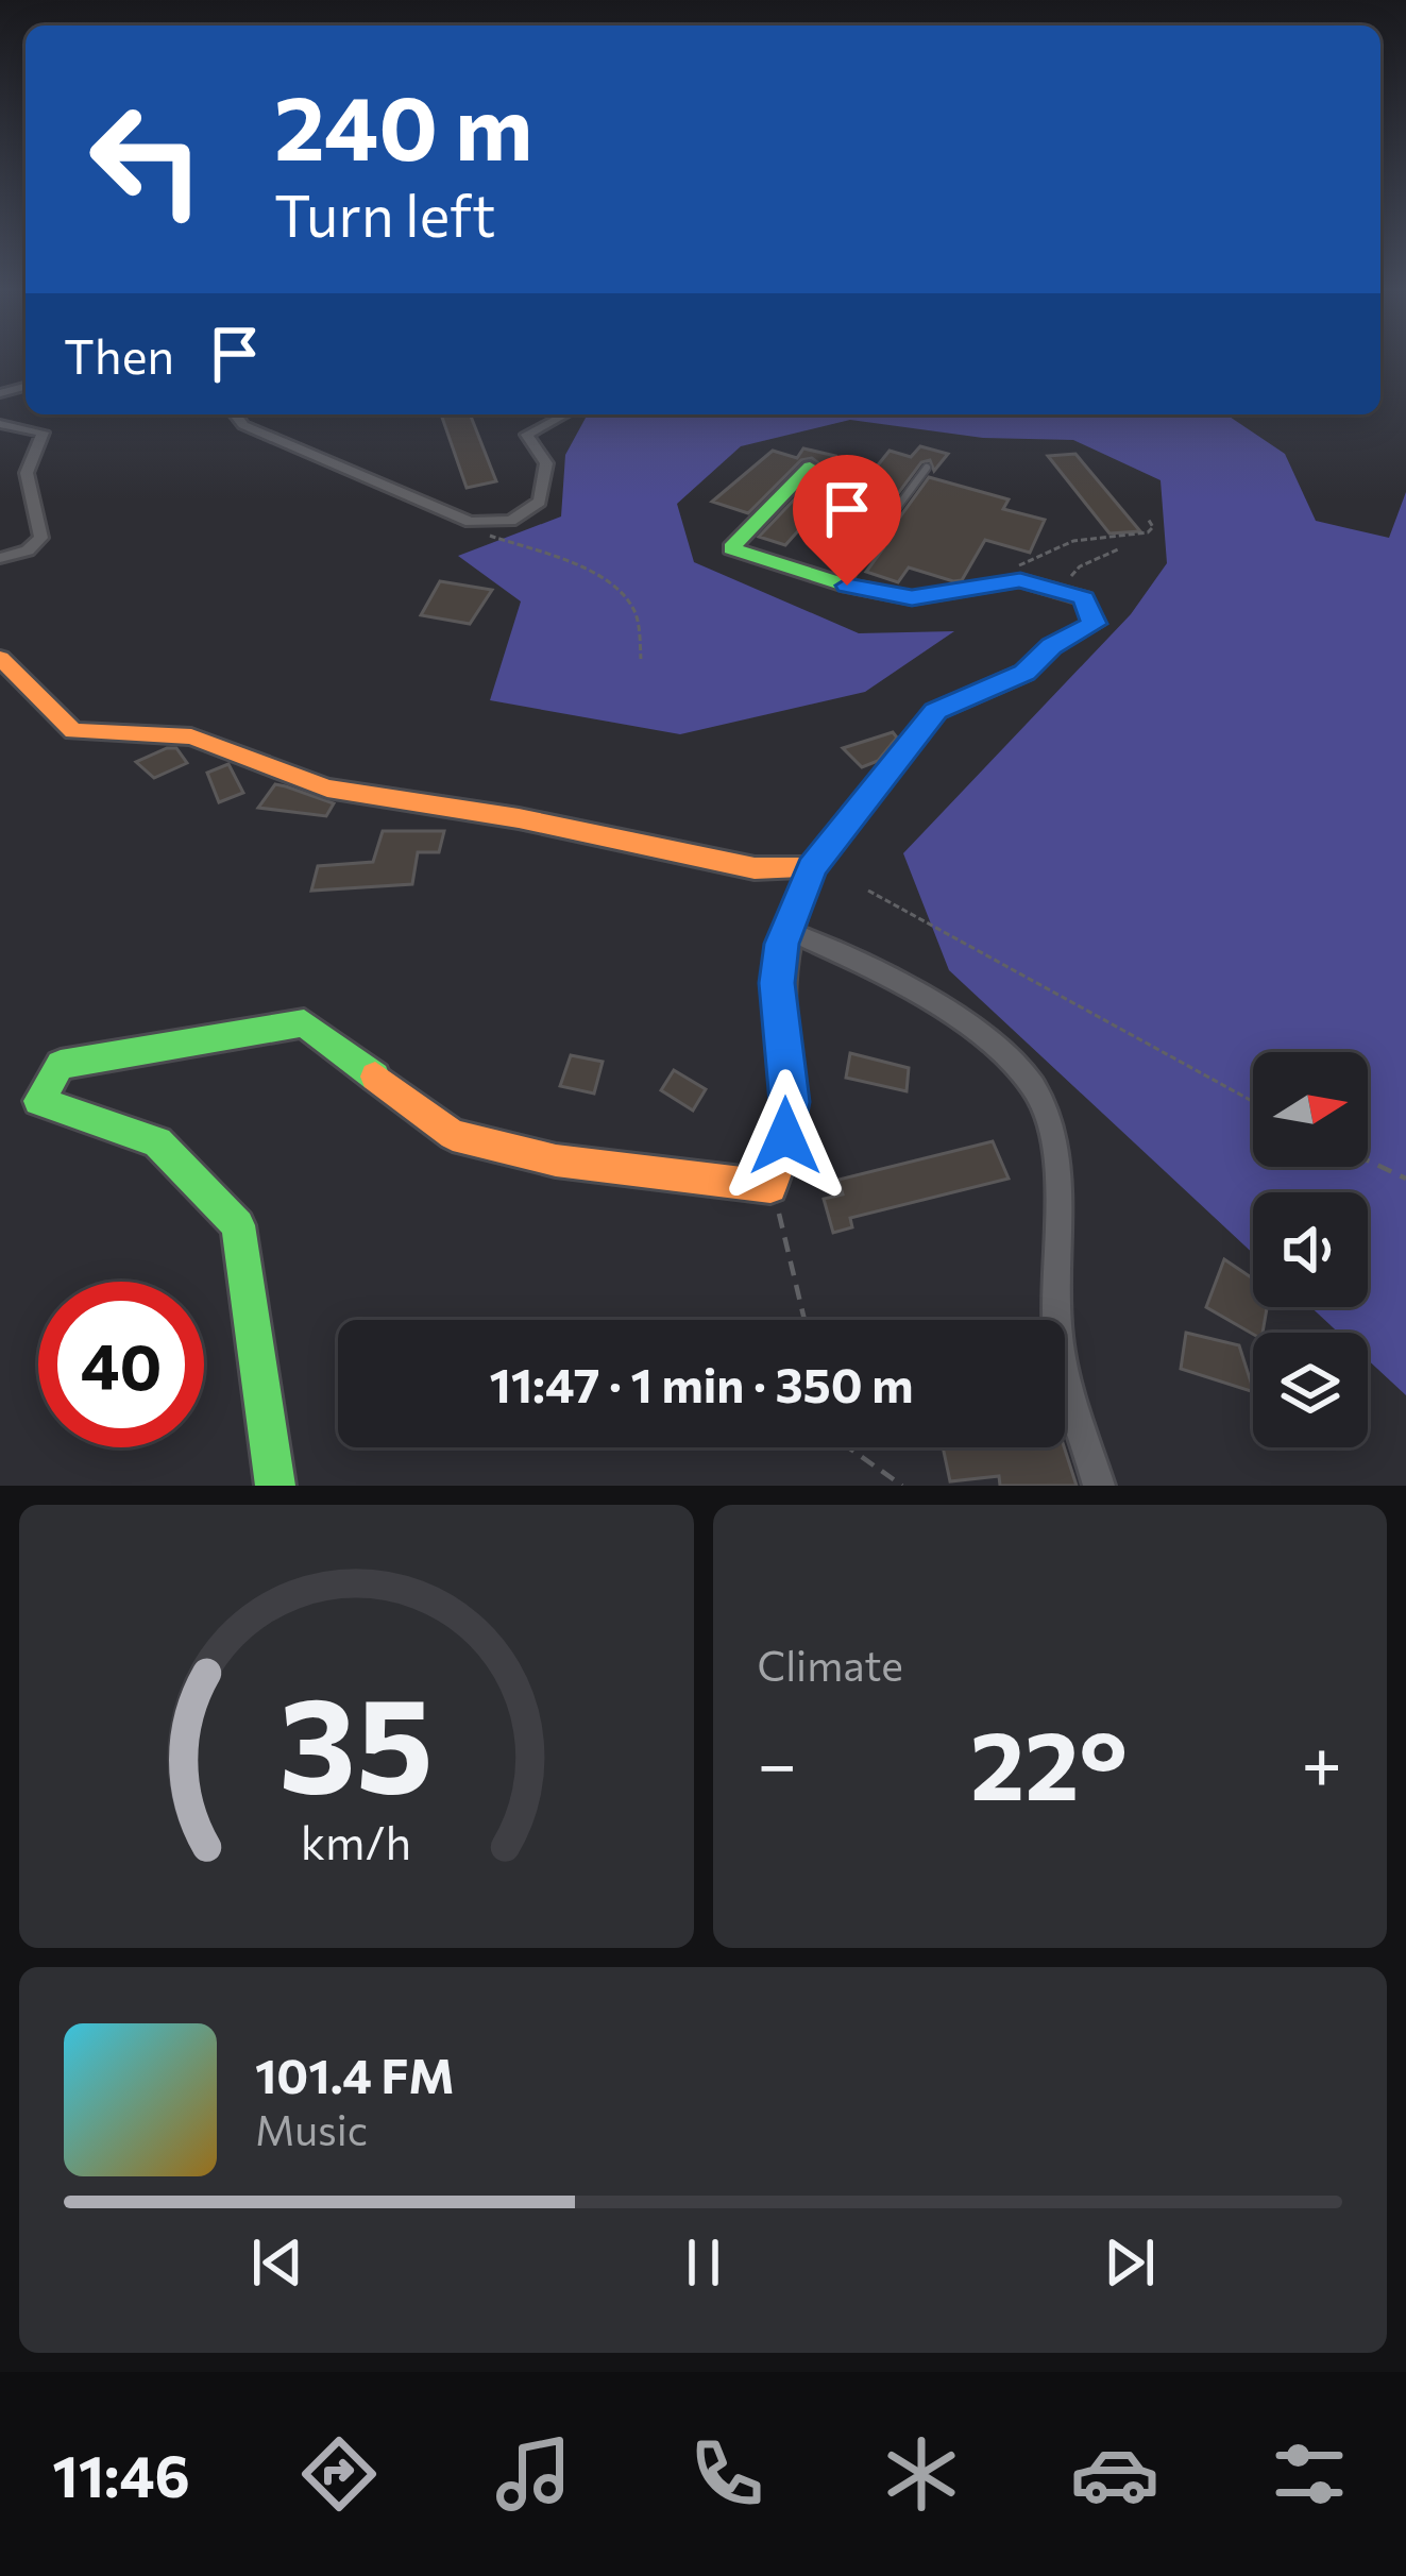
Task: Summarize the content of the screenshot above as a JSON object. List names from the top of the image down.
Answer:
{
  "north": "right",
  "page": {
    "turn": ["240 m", "Turn left"],
    "then": "Then",
    "limit": "40",
    "trip": "11:47 · 1 min · 350 m",
    "tile": "Climate",
    "heat": ["−", "22°", "+"],
    "song": ["101.4 FM", "Music"],
    "tabs": "11:46",
    "gauge": ["35", "km/h"]
  }
}
